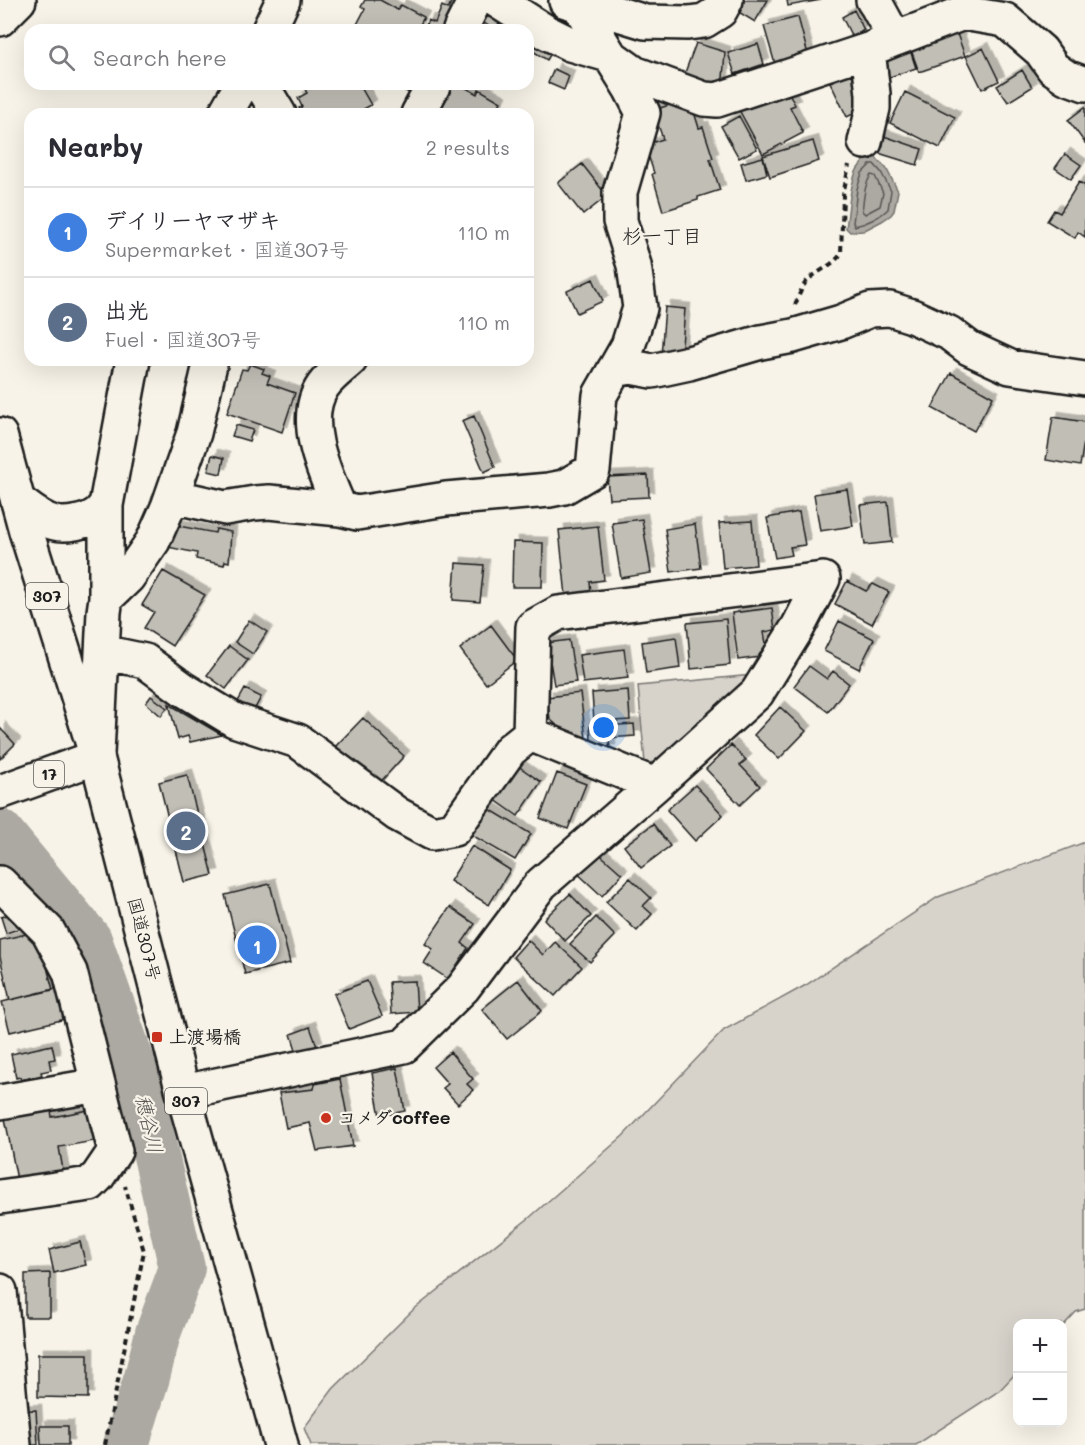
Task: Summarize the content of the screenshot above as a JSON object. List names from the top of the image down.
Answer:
{
  "streets": {
    "main road": ["307", "17", "国道307号"]
  },
  "crossings": [
    ["17", "国道307号"]
  ],
  "districts": ["杉一丁目"],
  "water": ["穂谷川"],
  "places": {
    "transit": ["上渡場橋"],
    "other": ["コメダcoffee"]
  },
  "page": {
    "search": "Search here",
    "heading": ["Nearby", "2 results"],
    "list": [
      {
        "mark": "1",
        "name": "デイリーヤマザキ",
        "note": "Supermarket · 国道307号",
        "value": "110 m"
      },
      {
        "mark": "2",
        "name": "出光",
        "note": "Fuel · 国道307号",
        "value": "110 m"
      }
    ],
    "pins": ["2", "1"],
    "map_buttons": ["+", "−"]
  }
}
